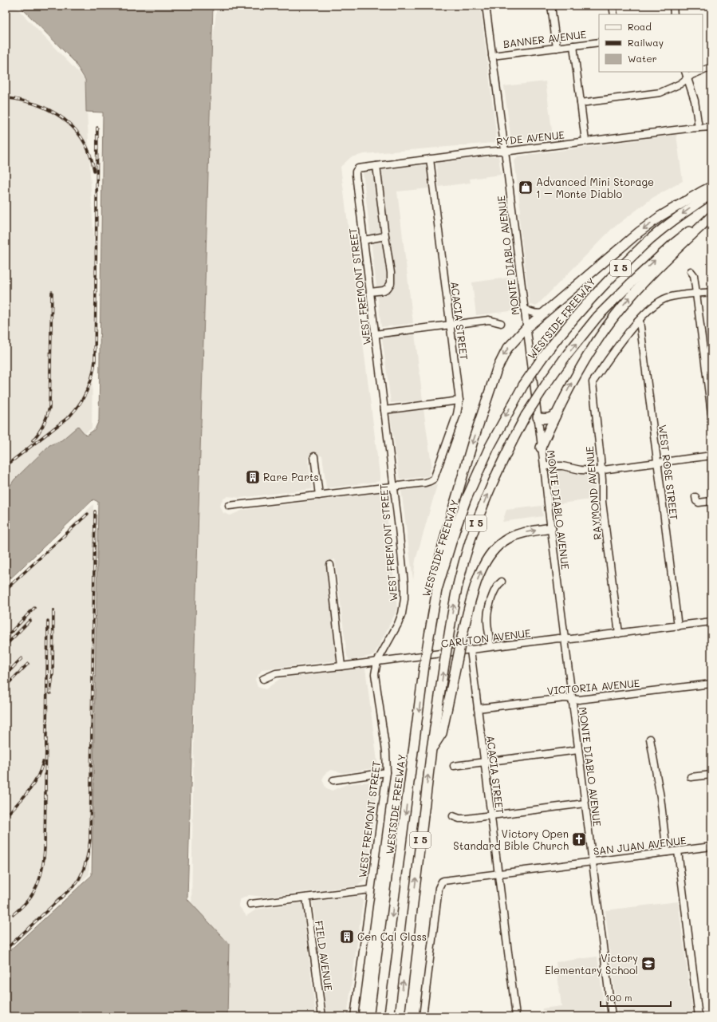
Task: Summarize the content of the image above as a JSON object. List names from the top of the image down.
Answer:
{
  "streets": {
    "highway": ["I 5", "WESTSIDE FREEWAY"],
    "street": [
      "BANNER AVENUE",
      "RYDE AVENUE",
      "MONTE DIABLO AVENUE",
      "WEST FREMONT STREET",
      "ACACIA STREET",
      "WEST ROSE STREET",
      "RAYMOND AVENUE",
      "CARLTON AVENUE",
      "VICTORIA AVENUE",
      "SAN JUAN AVENUE",
      "FIELD AVENUE"
    ]
  },
  "crossings": [
    ["BANNER AVENUE", "MONTE DIABLO AVENUE"],
    ["RYDE AVENUE", "MONTE DIABLO AVENUE"],
    ["RYDE AVENUE", "WEST FREMONT STREET"],
    ["RYDE AVENUE", "ACACIA STREET"],
    ["MONTE DIABLO AVENUE", "CARLTON AVENUE"],
    ["MONTE DIABLO AVENUE", "VICTORIA AVENUE"],
    ["MONTE DIABLO AVENUE", "SAN JUAN AVENUE"],
    ["WEST FREMONT STREET", "ACACIA STREET"],
    ["WEST FREMONT STREET", "CARLTON AVENUE"],
    ["ACACIA STREET", "CARLTON AVENUE"],
    ["ACACIA STREET", "VICTORIA AVENUE"],
    ["ACACIA STREET", "SAN JUAN AVENUE"],
    ["WEST ROSE STREET", "RAYMOND AVENUE"],
    ["WEST ROSE STREET", "CARLTON AVENUE"],
    ["RAYMOND AVENUE", "CARLTON AVENUE"]
  ],
  "places": {
    "shop": ["Advanced Mini Storage 1 – Monte Diablo"],
    "building": ["Rare Parts", "Cen Cal Glass"],
    "church": ["Victory Open Standard Bible Church"],
    "school or university": ["Victory Elementary School"]
  },
  "legend": ["Road", "Railway", "Water"],
  "scale_bar": "100 m"
}
